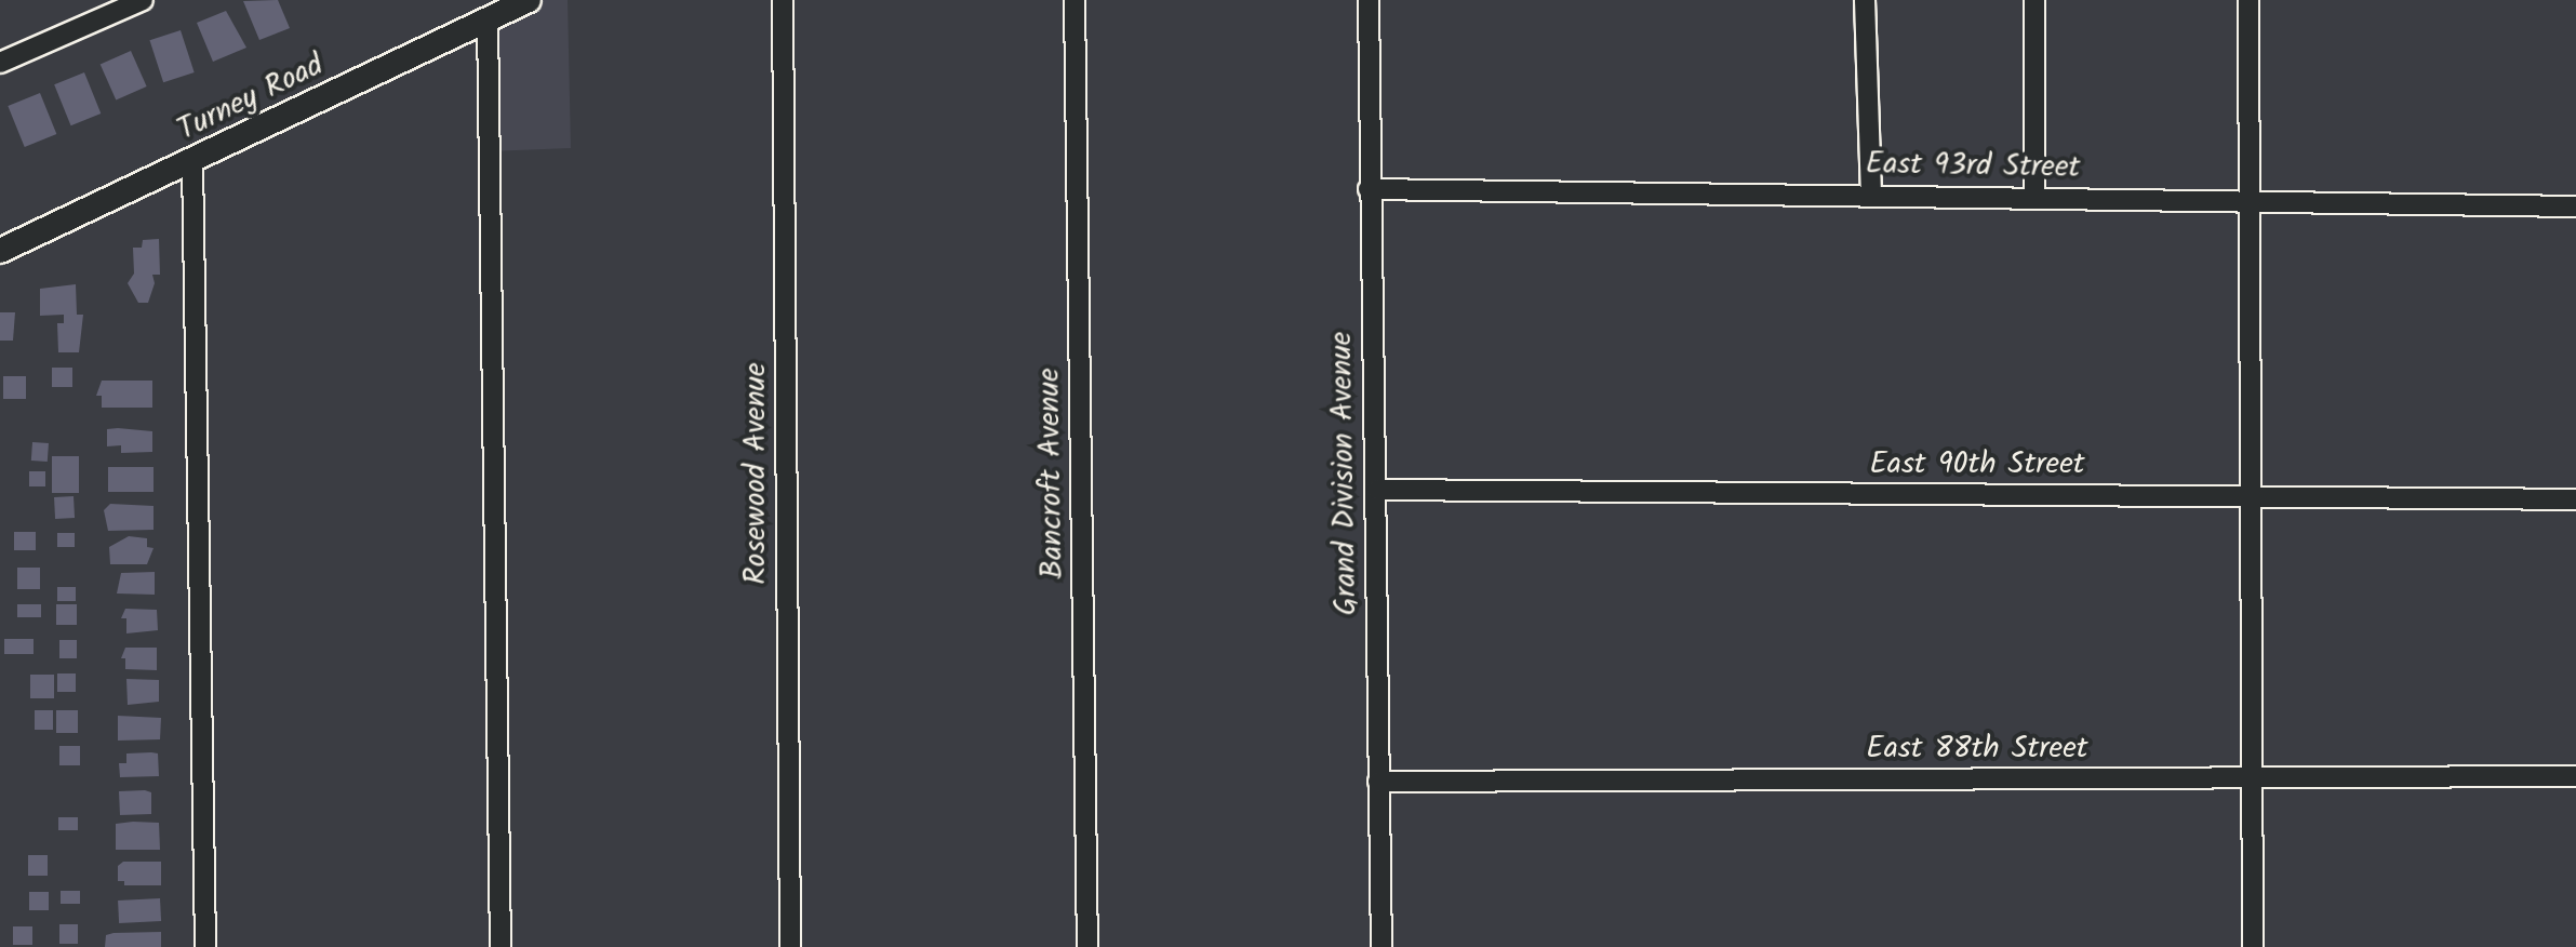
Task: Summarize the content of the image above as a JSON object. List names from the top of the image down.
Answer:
{
  "streets": {
    "main road": ["Turney Road"],
    "street": [
      "East 93rd Street",
      "East 90th Street",
      "Rosewood Avenue",
      "Bancroft Avenue",
      "Grand Division Avenue",
      "East 88th Street"
    ]
  },
  "crossings": [
    ["East 93rd Street", "Grand Division Avenue"],
    ["East 90th Street", "Grand Division Avenue"],
    ["Grand Division Avenue", "East 88th Street"]
  ]
}
